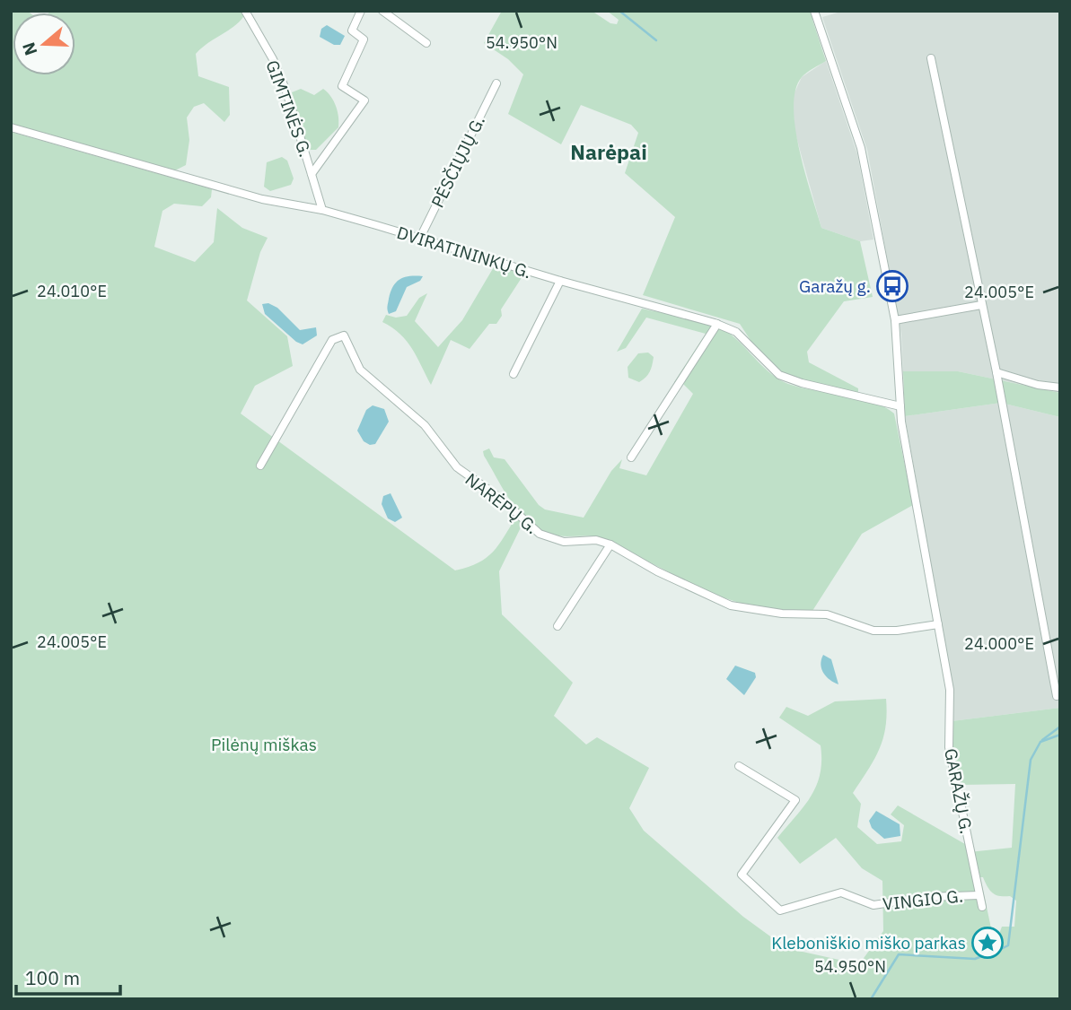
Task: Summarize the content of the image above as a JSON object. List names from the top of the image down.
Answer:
{
  "streets": {
    "street": [
      "GIMTINĖS G.",
      "PĖSČIŲJŲ G.",
      "DVIRATININKŲ G.",
      "NARĖPŲ G.",
      "GARAŽŲ G.",
      "VINGIO G."
    ]
  },
  "crossings": [
    ["GIMTINĖS G.", "DVIRATININKŲ G."],
    ["PĖSČIŲJŲ G.", "DVIRATININKŲ G."],
    ["DVIRATININKŲ G.", "GARAŽŲ G."],
    ["NARĖPŲ G.", "GARAŽŲ G."],
    ["GARAŽŲ G.", "VINGIO G."]
  ],
  "districts": ["Narėpai"],
  "parks": ["Pilėnų miškas"],
  "places": {
    "bus stop": ["Garažų g."],
    "place": ["Kleboniškio miško parkas"]
  },
  "scale_bar": "100 m",
  "north": "left",
  "coordinates": [
    "54.950°N",
    "24.010°E",
    "24.005°E",
    "24.000°E"
  ]
}
